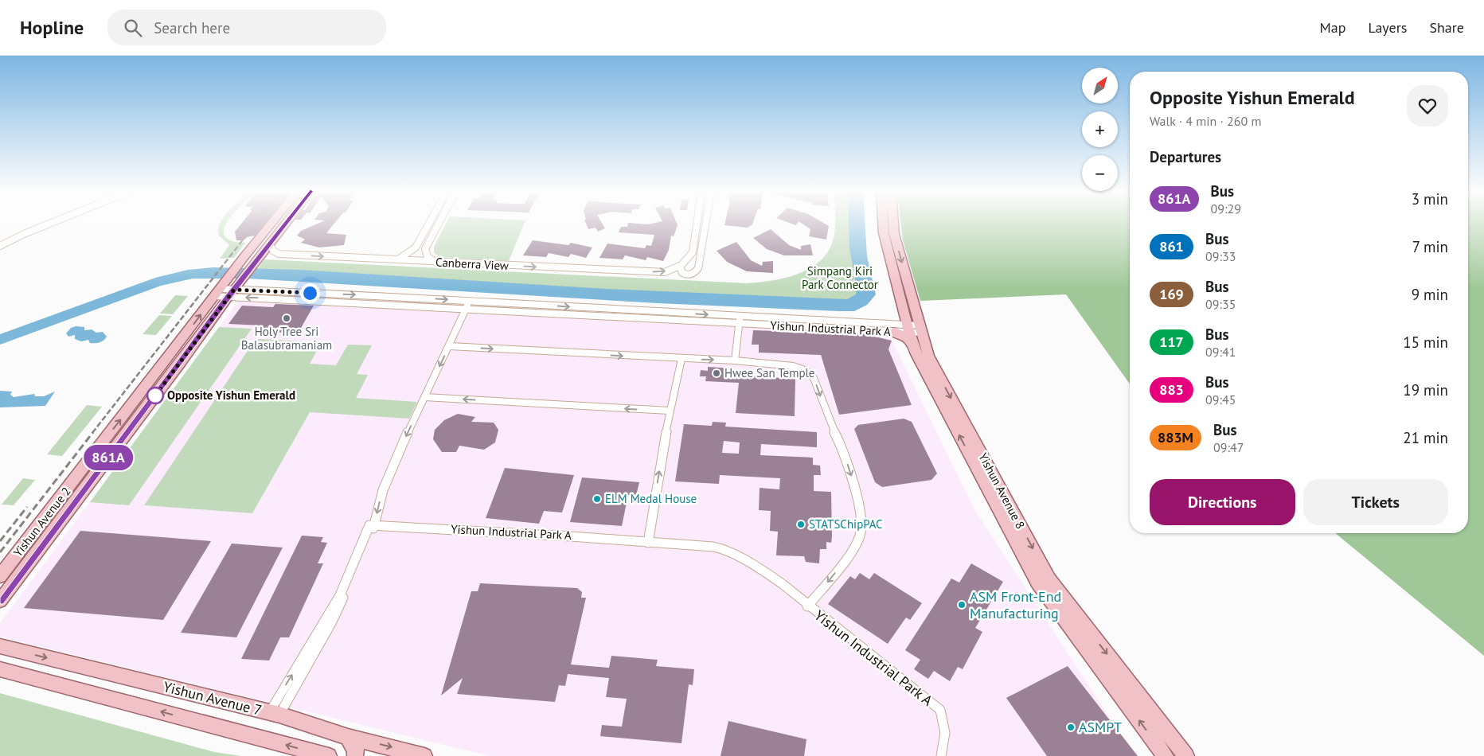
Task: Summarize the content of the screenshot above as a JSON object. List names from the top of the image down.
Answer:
{
  "streets": {
    "main road": ["Yishun Avenue 8", "Yishun Avenue 2", "Yishun Avenue 7"],
    "street": ["Canberra View", "Yishun Industrial Park A"]
  },
  "crossings": [
    ["Yishun Industrial Park A", "Yishun Avenue 2"]
  ],
  "one_way": ["Canberra View"],
  "parks": ["Simpang Kiri Park Connector"],
  "places": [
    "Holy Tree Sri Balasubramaniam",
    "Hwee San Temple",
    "Opposite Yishun Emerald",
    "ELM Medal House",
    "STATSChipPAC",
    "ASM Front-End Manufacturing",
    "ASMPT"
  ],
  "lines": ["bus line 861A"],
  "north": "top right",
  "page": {
    "header": "Hopline",
    "search": "Search here",
    "nav": ["Map", "Layers", "Share"],
    "on_map": "861A",
    "map_buttons": ["+", "−"],
    "heading": [
      ["Opposite Yishun Emerald", "Walk · 4 min · 260 m"],
      "Departures"
    ],
    "list": [
      {
        "mark": "861A",
        "name": "Bus",
        "note": "09:29",
        "value": "3 min"
      },
      {
        "mark": "861",
        "name": "Bus",
        "note": "09:33",
        "value": "7 min"
      },
      {
        "mark": "169",
        "name": "Bus",
        "note": "09:35",
        "value": "9 min"
      },
      {
        "mark": "117",
        "name": "Bus",
        "note": "09:41",
        "value": "15 min"
      },
      {
        "mark": "883",
        "name": "Bus",
        "note": "09:45",
        "value": "19 min"
      },
      {
        "mark": "883M",
        "name": "Bus",
        "note": "09:47",
        "value": "21 min"
      }
    ],
    "buttons": ["Directions", "Tickets"]
  }
}
